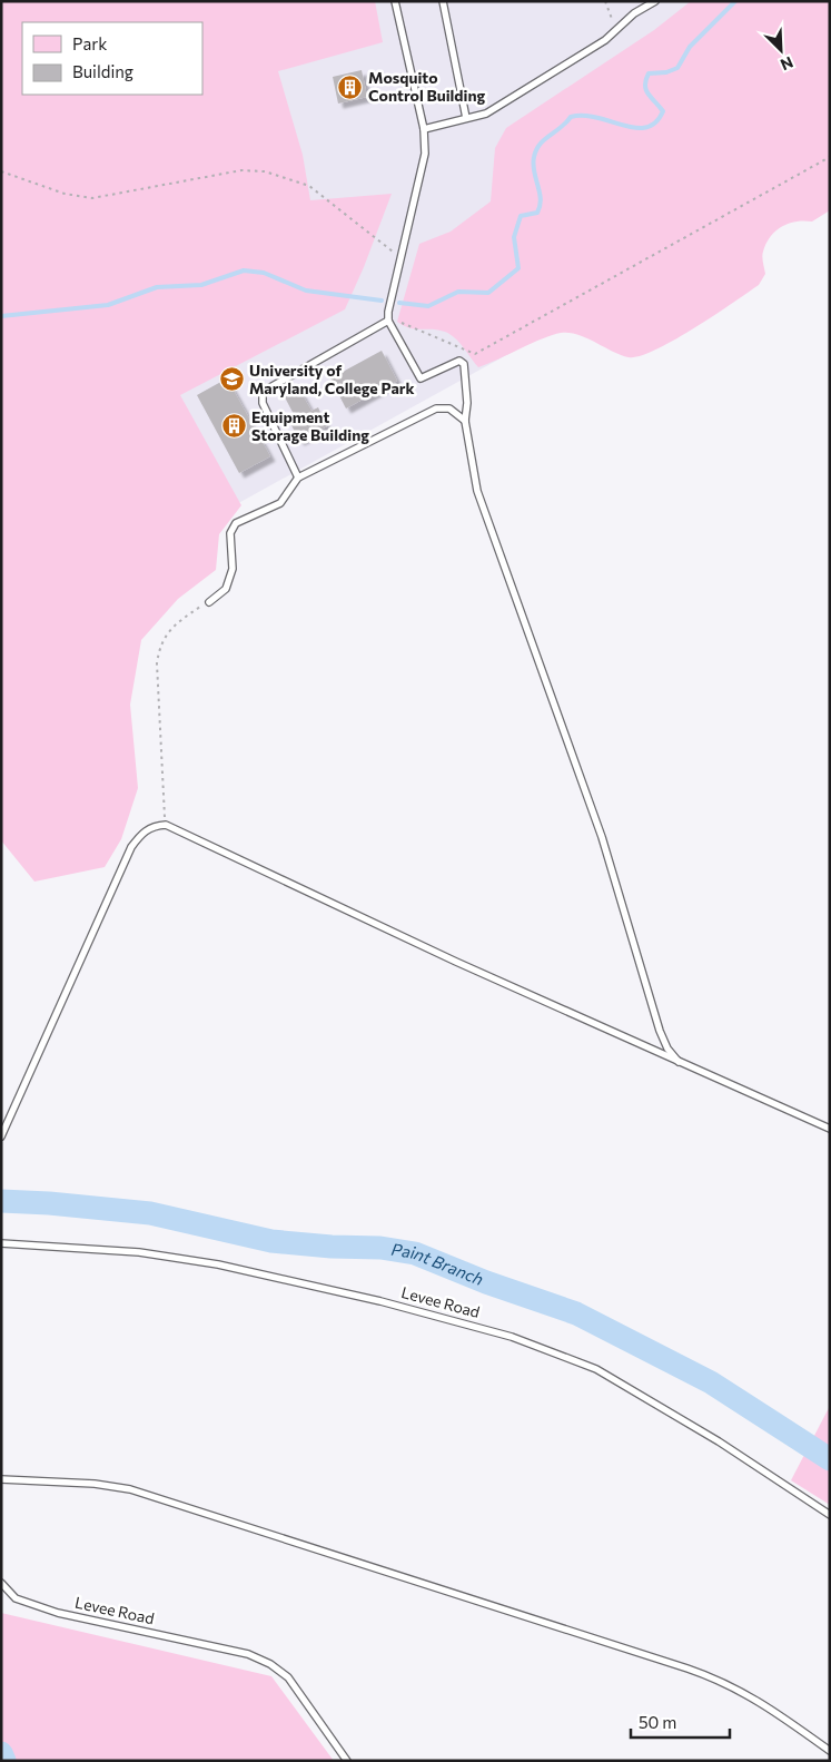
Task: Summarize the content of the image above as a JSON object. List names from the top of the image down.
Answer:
{
  "streets": {
    "lane": ["Levee Road"]
  },
  "water": ["Paint Branch"],
  "places": {
    "building": ["Mosquito Control Building", "Equipment Storage Building"],
    "school or university": ["University of Maryland, College Park"]
  },
  "legend": ["Park", "Building"],
  "scale_bar": "50 m",
  "north": "bottom right"
}
